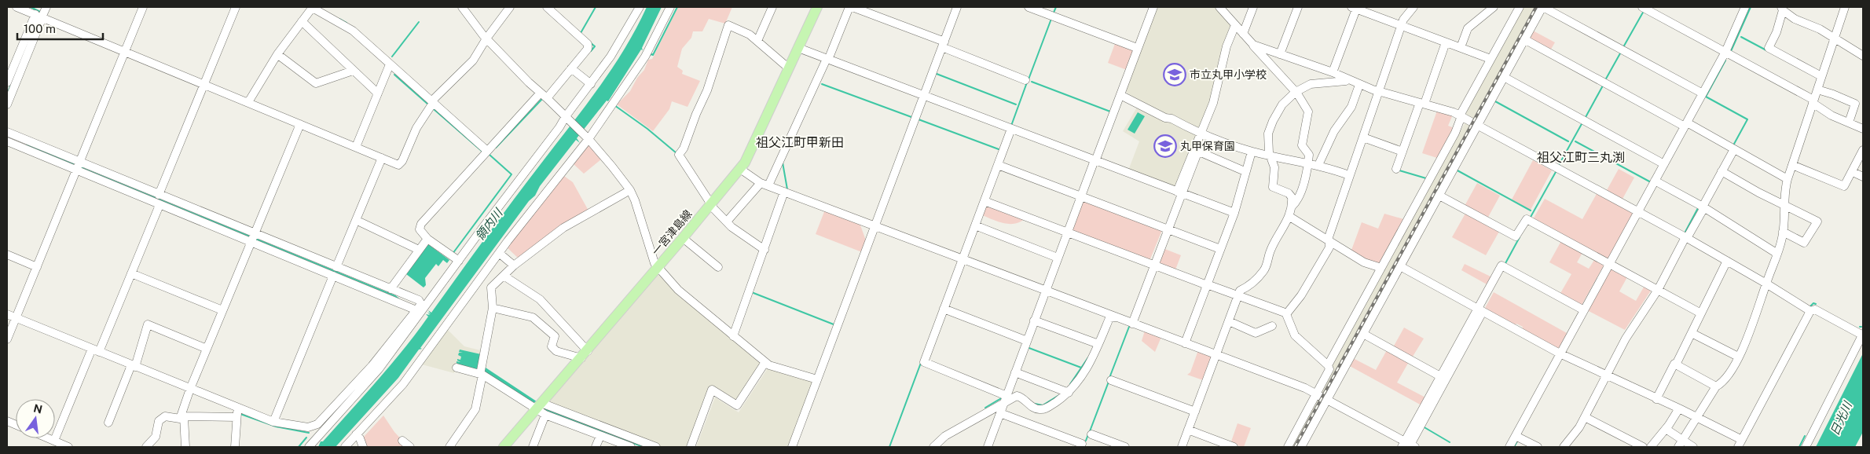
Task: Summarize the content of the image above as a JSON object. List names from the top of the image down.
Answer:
{
  "streets": {
    "main road": ["一宮津島線"]
  },
  "districts": ["祖父江町甲新田", "祖父江町三丸渕"],
  "water": ["領内川", "日光川"],
  "places": {
    "school or university": ["市立丸甲小学校", "丸甲保育園"]
  },
  "scale_bar": "100 m",
  "north": "top"
}
